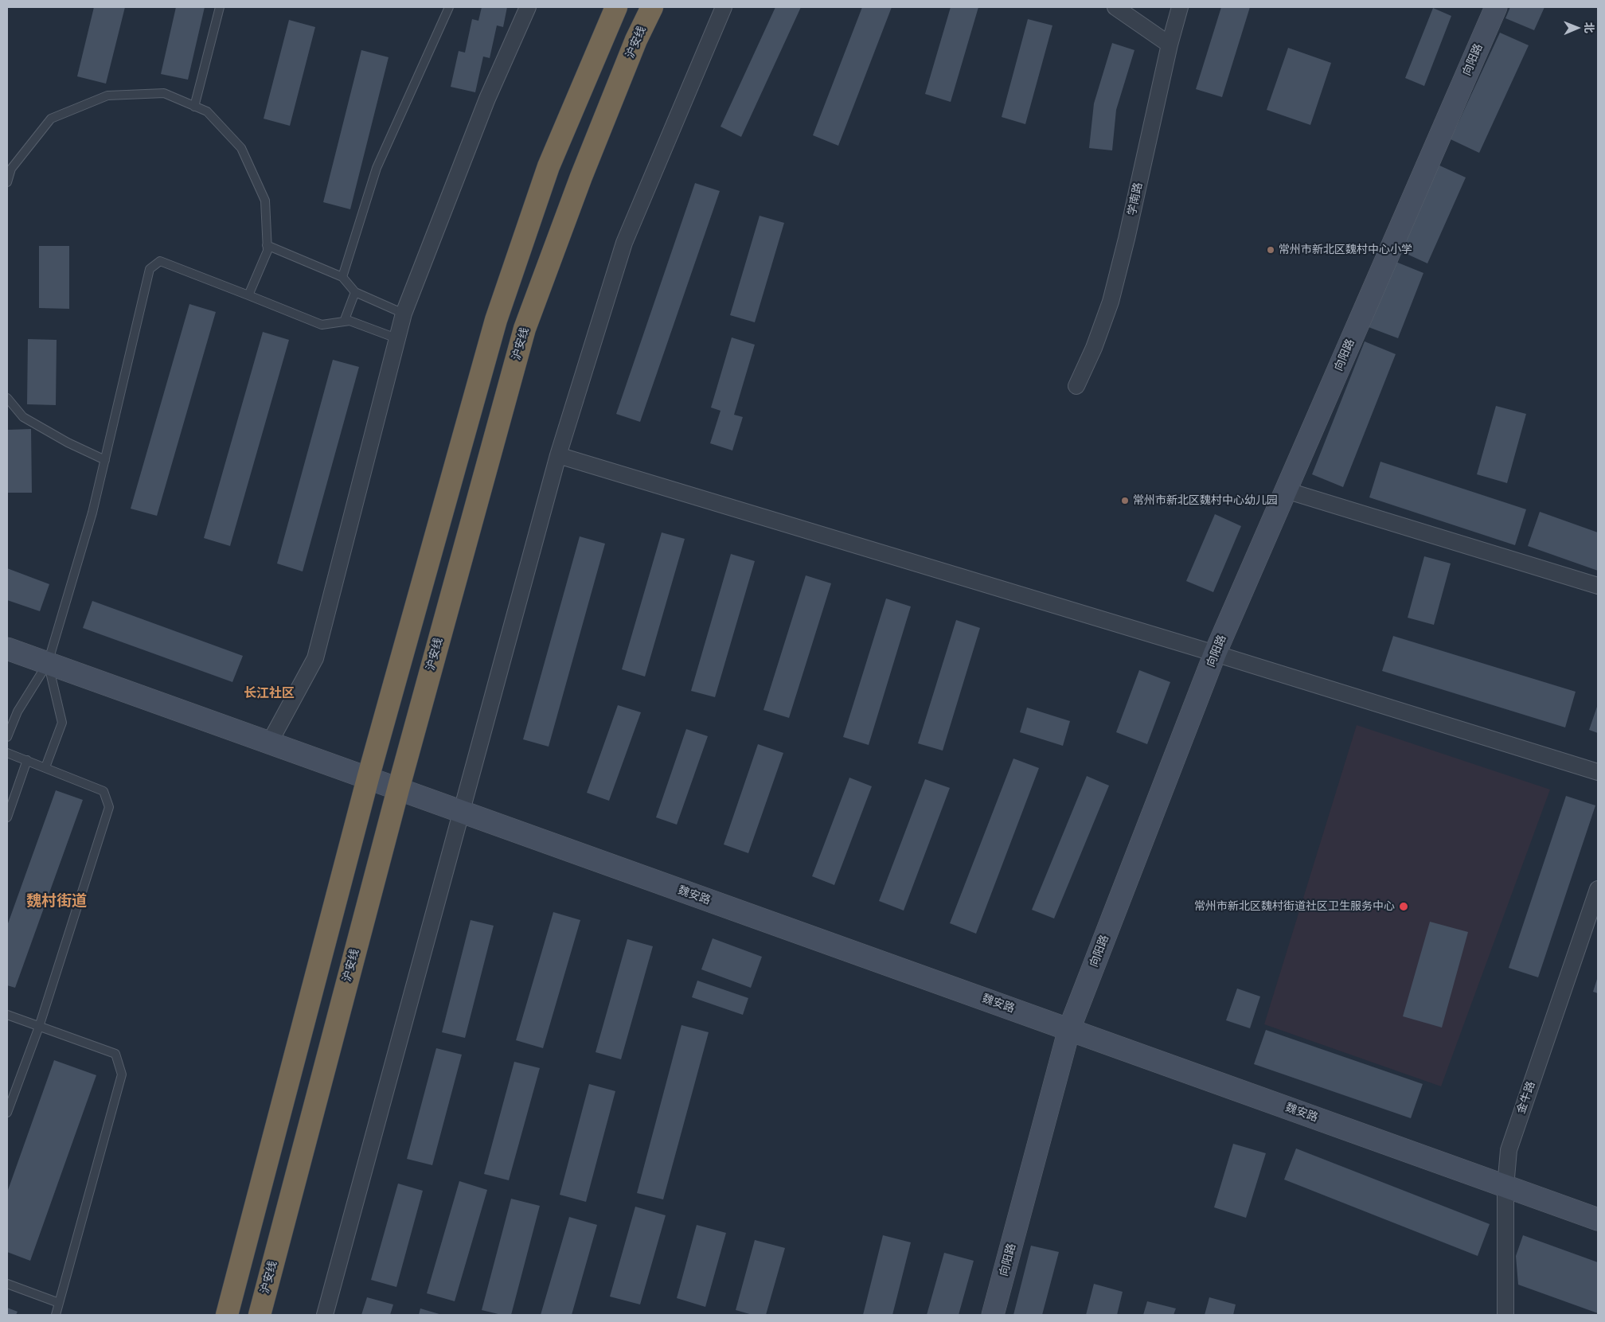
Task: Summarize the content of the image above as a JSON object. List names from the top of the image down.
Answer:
{
  "streets": {
    "highway": ["沪安线"],
    "main road": ["向阳路", "魏安路"],
    "street": ["学南路", "金牛路"]
  },
  "crossings": [
    ["沪安线", "魏安路"],
    ["向阳路", "魏安路"],
    ["魏安路", "金牛路"]
  ],
  "districts": ["长江社区", "魏村街道"],
  "places": ["常州市新北区魏村中心小学", "常州市新北区魏村中心幼儿园", "常州市新北区魏村街道社区卫生服务中心"],
  "north": "right"
}
